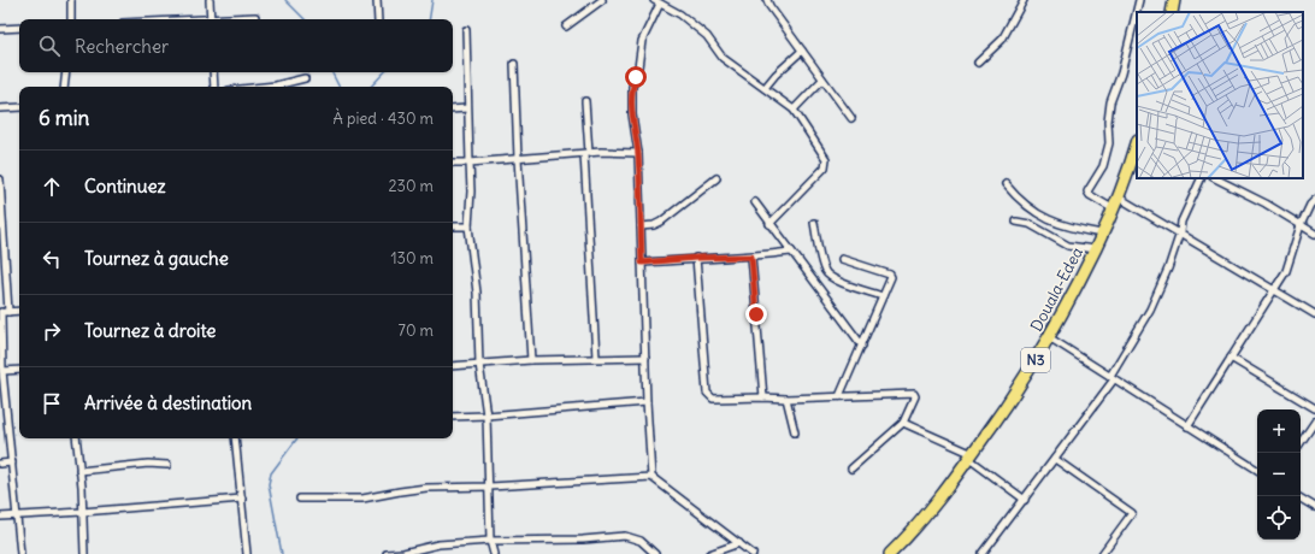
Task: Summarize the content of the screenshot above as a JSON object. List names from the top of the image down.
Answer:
{
  "streets": {
    "highway": ["Douala-Edea", "N3"]
  },
  "page": {
    "search": "Rechercher",
    "heading": ["6 min", "À pied · 430 m"],
    "list": [
      ["Continuez", "230 m"],
      ["Tournez à gauche", "130 m"],
      ["Tournez à droite", "70 m"],
      "Arrivée à destination"
    ],
    "map_buttons": ["+", "−"]
  }
}
